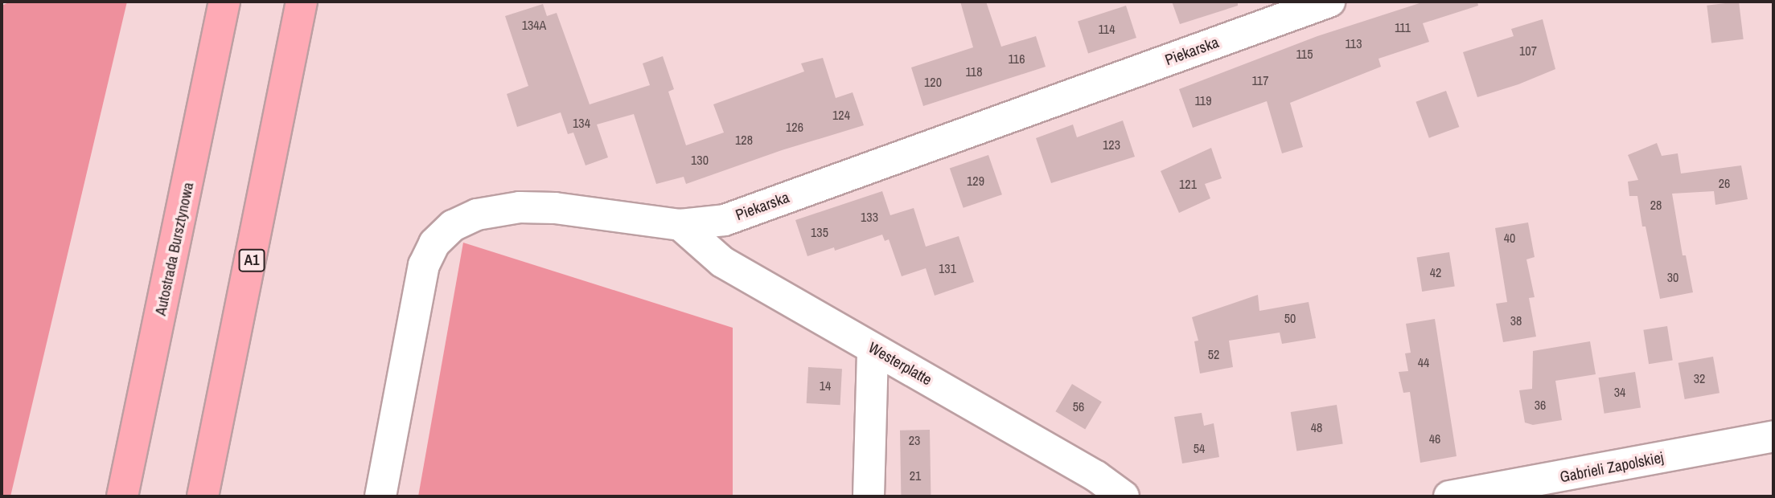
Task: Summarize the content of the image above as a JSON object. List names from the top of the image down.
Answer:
{
  "streets": {
    "highway": ["Autostrada Bursztynowa", "A1"],
    "street": ["Piekarska", "Westerplatte", "Gabrieli Zapolskiej"]
  },
  "crossings": [
    ["Piekarska", "Westerplatte"]
  ],
  "house_numbers": [
    "134A",
    "111",
    "114",
    "113",
    "107",
    "115",
    "116",
    "118",
    "117",
    "120",
    "119",
    "124",
    "134",
    "126",
    "128",
    "123",
    "130",
    "129",
    "26",
    "121",
    "28",
    "133",
    "135",
    "40",
    "131",
    "42",
    "30",
    "50",
    "38",
    "52",
    "44",
    "32",
    "14",
    "34",
    "36",
    "56",
    "48",
    "46",
    "23",
    "54",
    "21"
  ]
}
